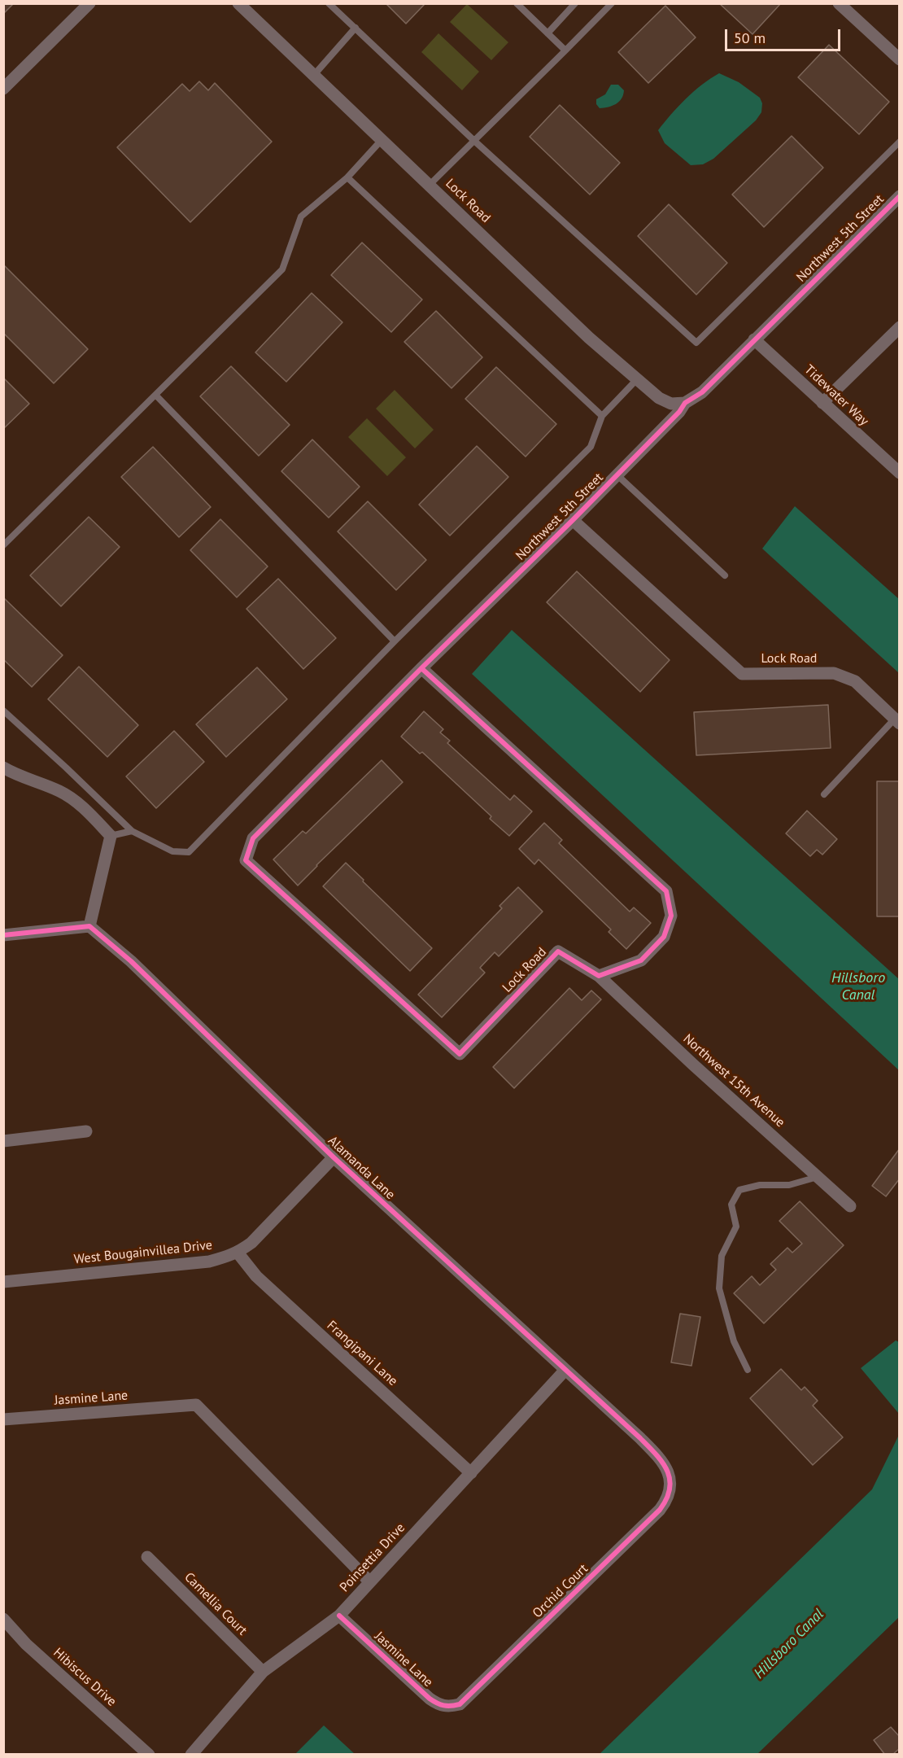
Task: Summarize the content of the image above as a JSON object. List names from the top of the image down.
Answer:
{
  "streets": {
    "street": [
      "Lock Road",
      "Northwest 5th Street",
      "Tidewater Way",
      "Northwest 15th Avenue",
      "Alamanda Lane",
      "West Bougainvillea Drive",
      "Frangipani Lane",
      "Jasmine Lane",
      "Poinsettia Drive",
      "Orchid Court",
      "Camellia Court",
      "Hibiscus Drive"
    ]
  },
  "crossings": [
    ["Lock Road", "Northwest 5th Street"],
    ["Lock Road", "Northwest 15th Avenue"],
    ["Northwest 5th Street", "Tidewater Way"],
    ["Alamanda Lane", "West Bougainvillea Drive"],
    ["Alamanda Lane", "Poinsettia Drive"],
    ["Alamanda Lane", "Orchid Court"],
    ["West Bougainvillea Drive", "Frangipani Lane"],
    ["Frangipani Lane", "Poinsettia Drive"],
    ["Jasmine Lane", "Poinsettia Drive"],
    ["Jasmine Lane", "Orchid Court"],
    ["Poinsettia Drive", "Camellia Court"]
  ],
  "water": ["Hillsboro Canal"],
  "scale_bar": "50 m"
}
